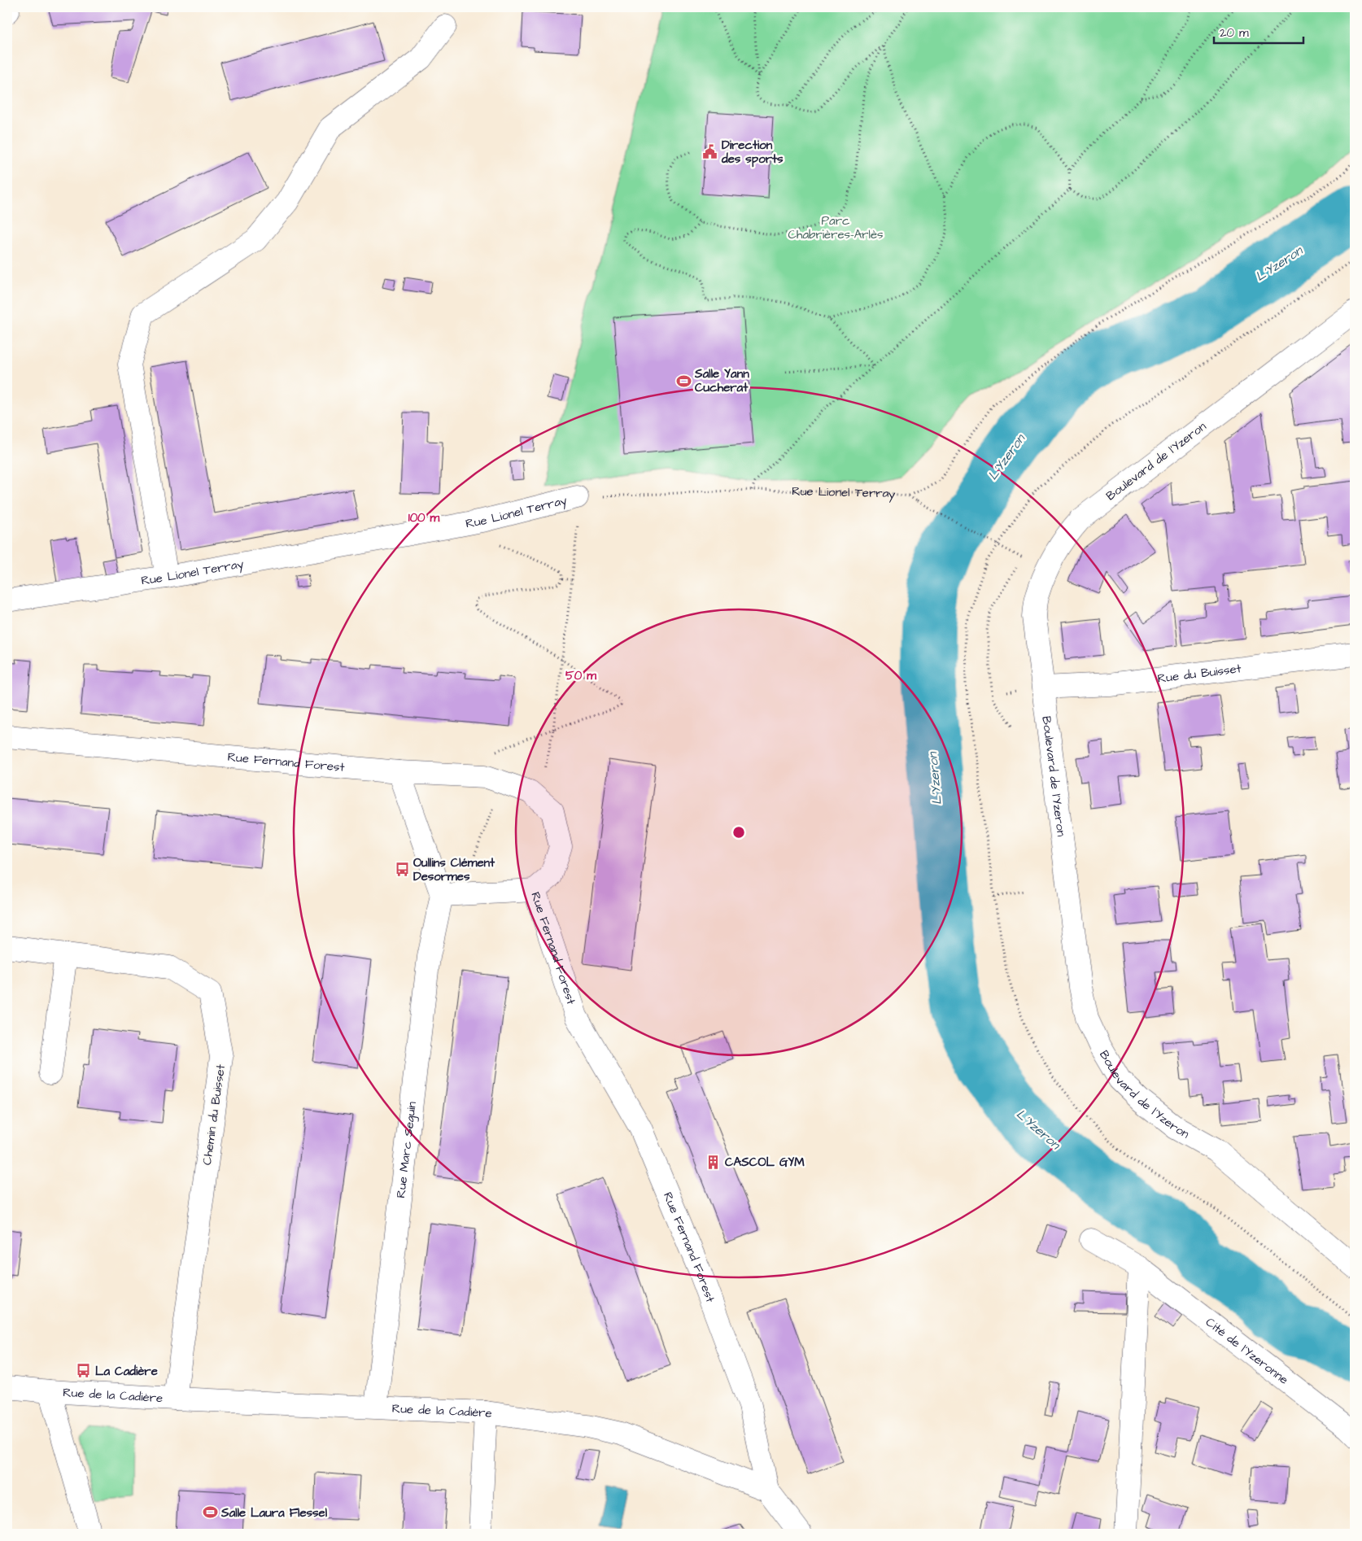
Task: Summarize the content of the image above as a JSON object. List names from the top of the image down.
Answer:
{
  "streets": {
    "street": [
      "Boulevard de l'Yzeron",
      "Rue Lionel Terray",
      "Rue du Buisset",
      "Rue Fernand Forest",
      "Chemin du Buisset",
      "Rue Marc Seguin",
      "Cité de l'Yzeronne",
      "Rue de la Cadière"
    ]
  },
  "crossings": [
    ["Boulevard de l'Yzeron", "Rue du Buisset"],
    ["Rue Fernand Forest", "Rue de la Cadière"],
    ["Chemin du Buisset", "Rue de la Cadière"],
    ["Rue Marc Seguin", "Rue de la Cadière"]
  ],
  "water": ["L'Yzeron"],
  "parks": ["Parc Chabrières-Arlès"],
  "places": {
    "public building": ["Direction des sports"],
    "sports": ["Salle Yann Cucherat", "Salle Laura Flessel"],
    "bus stop": ["Oullins Clément Desormes", "La Cadière"],
    "building": ["CASCOL GYM"]
  },
  "scale_bar": "20 m",
  "rings": ["100 m", "50 m"]
}
